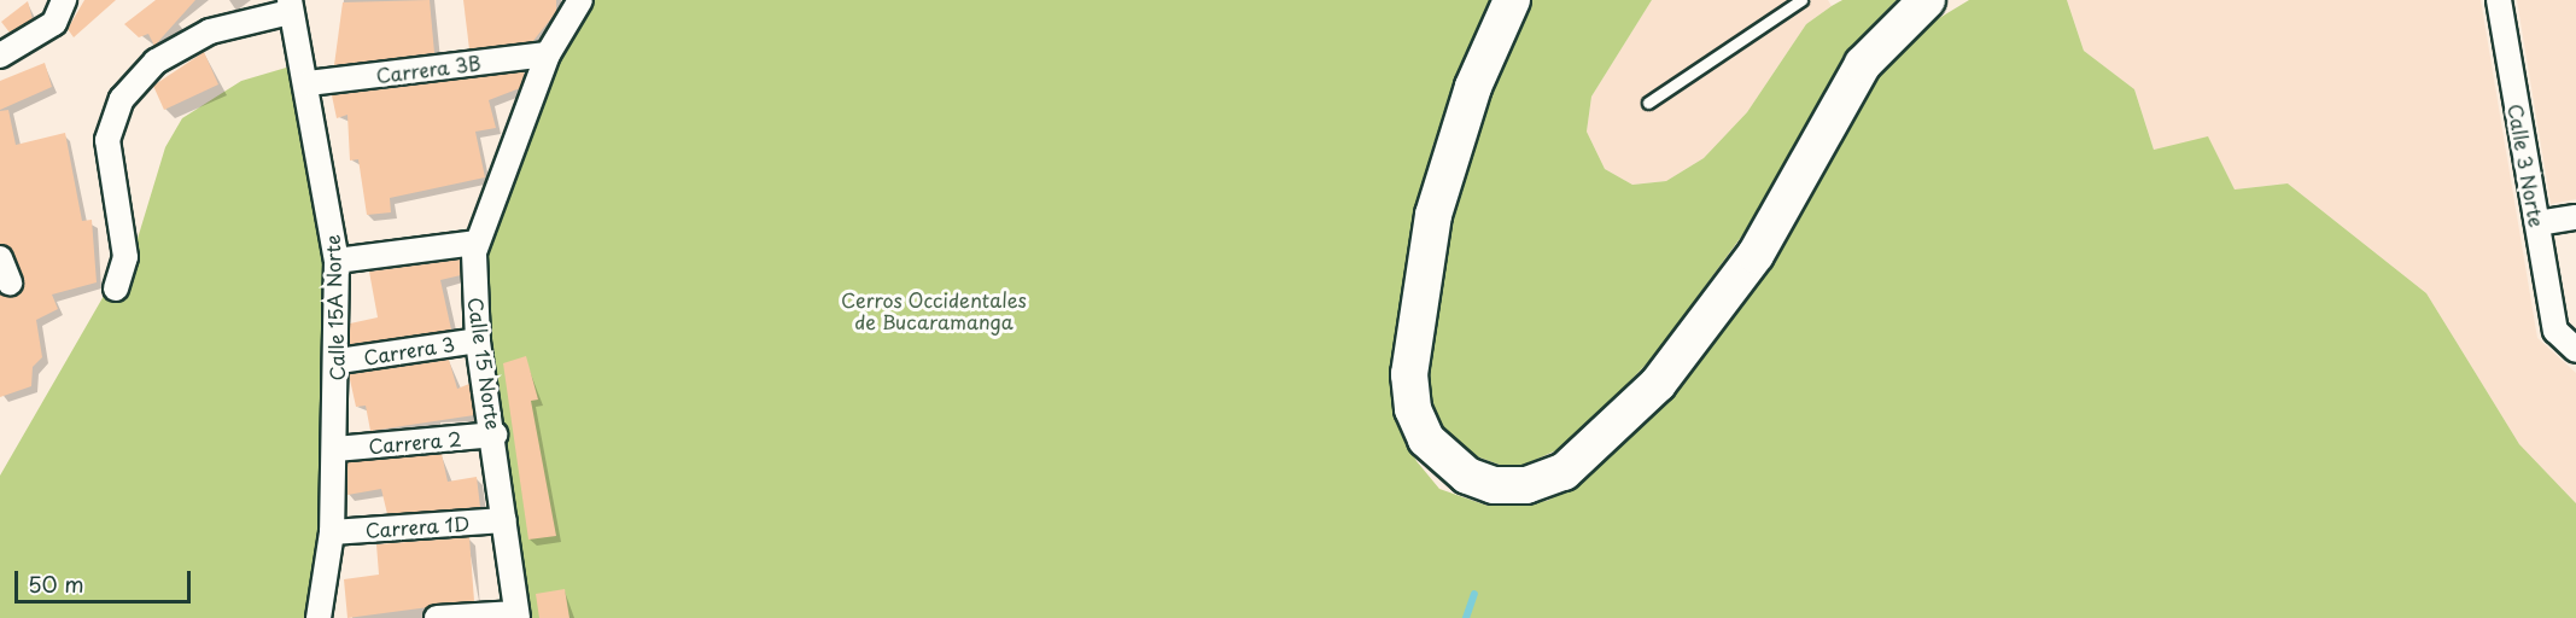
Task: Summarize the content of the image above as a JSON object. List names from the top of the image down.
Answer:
{
  "streets": {
    "street": [
      "Carrera 3B",
      "Calle 3 Norte",
      "Calle 15A Norte",
      "Carrera 3",
      "Calle 15 Norte",
      "Carrera 2",
      "Carrera 1D"
    ]
  },
  "crossings": [
    ["Carrera 3B", "Calle 15A Norte"],
    ["Carrera 3B", "Calle 15 Norte"],
    ["Calle 15A Norte", "Carrera 3"],
    ["Calle 15A Norte", "Carrera 2"],
    ["Calle 15A Norte", "Carrera 1D"],
    ["Carrera 3", "Calle 15 Norte"],
    ["Calle 15 Norte", "Carrera 2"],
    ["Calle 15 Norte", "Carrera 1D"]
  ],
  "parks": ["Cerros Occidentales de Bucaramanga"],
  "scale_bar": "50 m"
}
